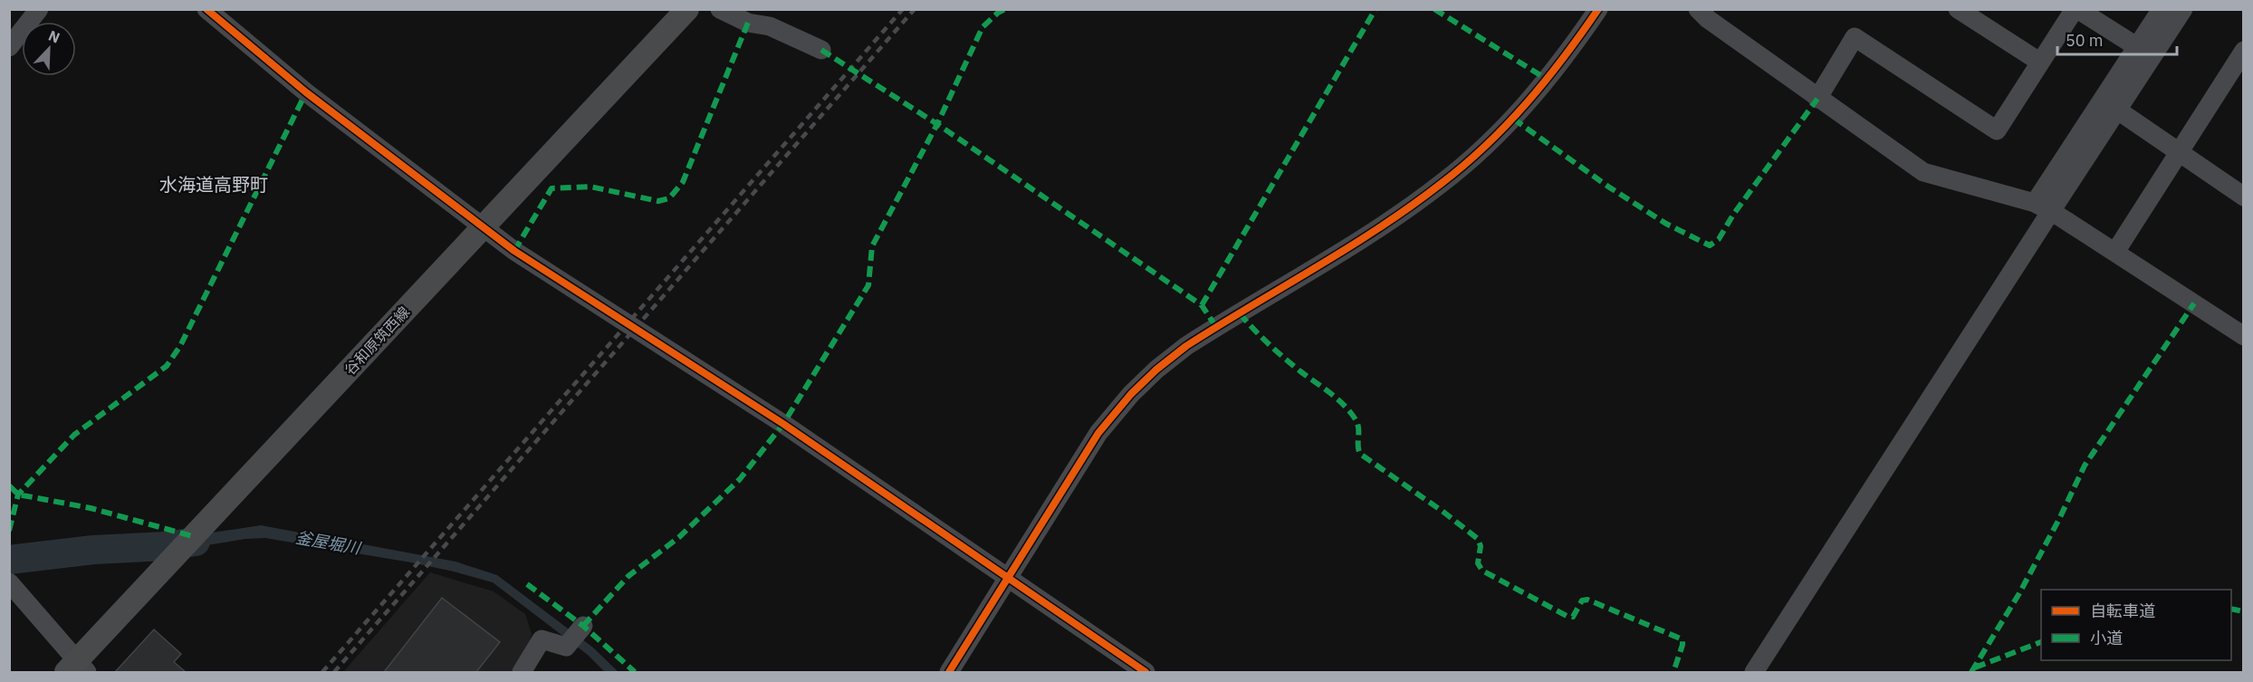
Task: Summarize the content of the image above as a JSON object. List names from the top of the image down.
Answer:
{
  "streets": {
    "main road": ["谷和原筑西線"]
  },
  "districts": ["水海道高野町"],
  "water": ["釜屋堀川"],
  "legend": ["自転車道", "小道"],
  "scale_bar": "50 m",
  "north": "top right"
}
